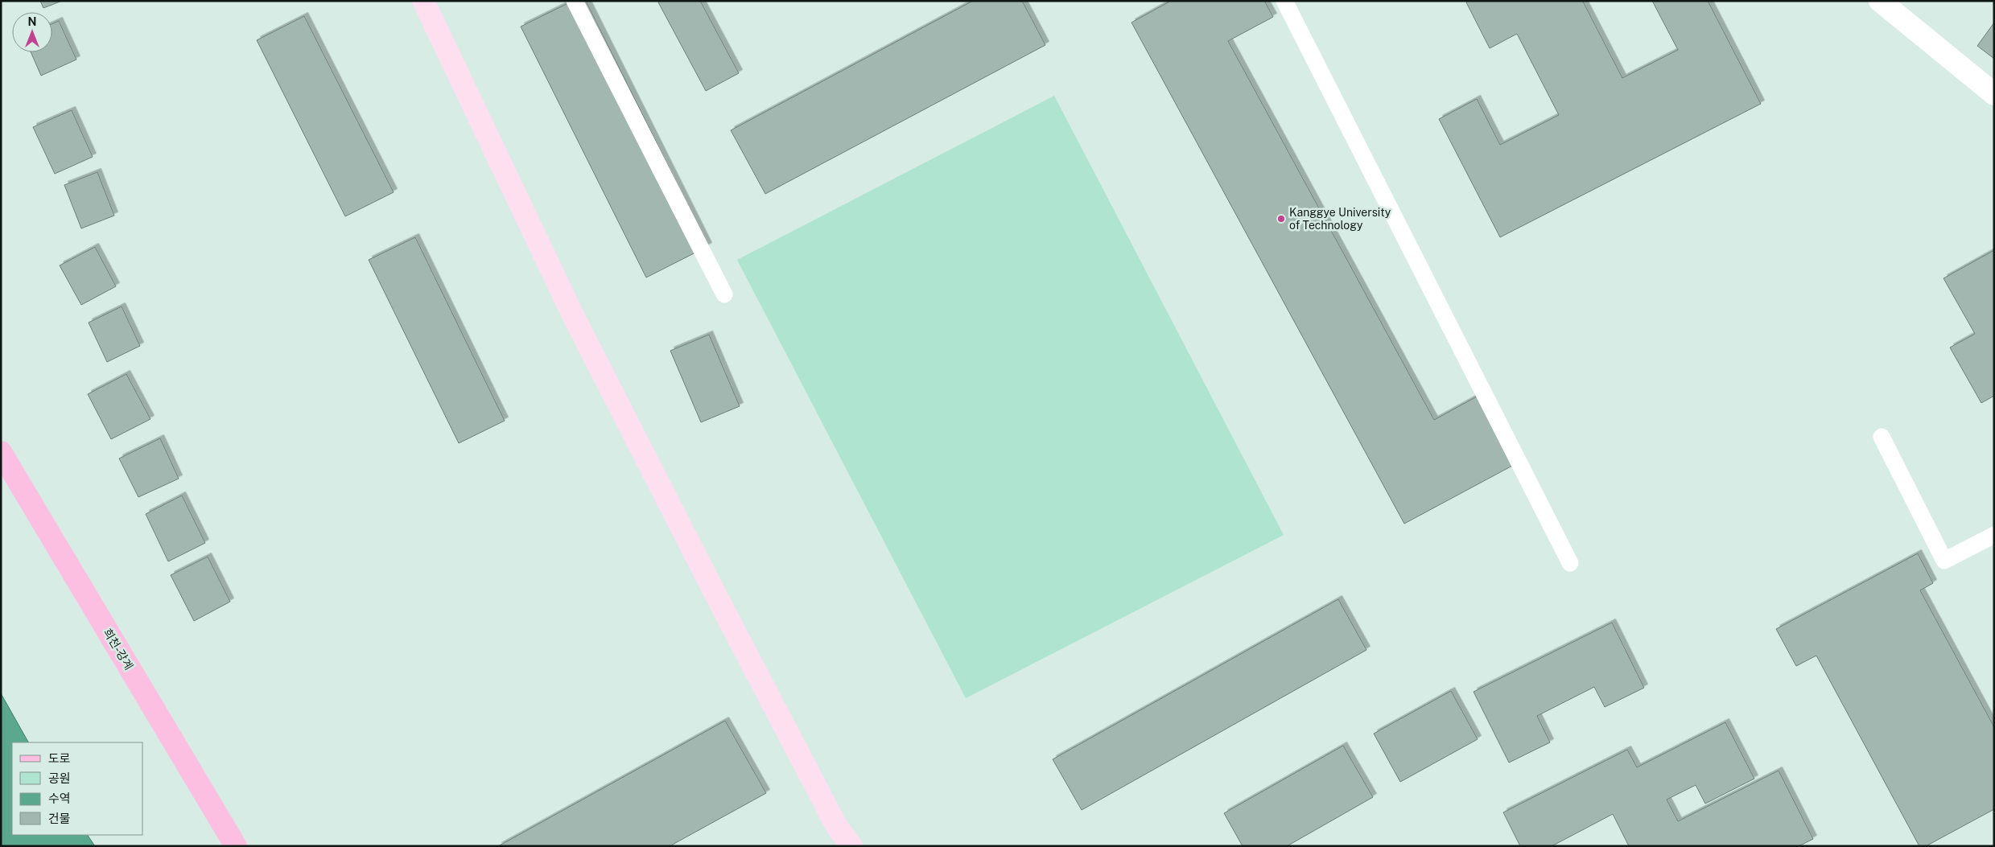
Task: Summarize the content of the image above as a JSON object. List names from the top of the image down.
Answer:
{
  "streets": {
    "main road": ["희천-강계"]
  },
  "places": ["Kanggye University of Technology"],
  "legend": [
    "도로",
    "공원",
    "수역",
    "건물"
  ],
  "north": "top"
}
